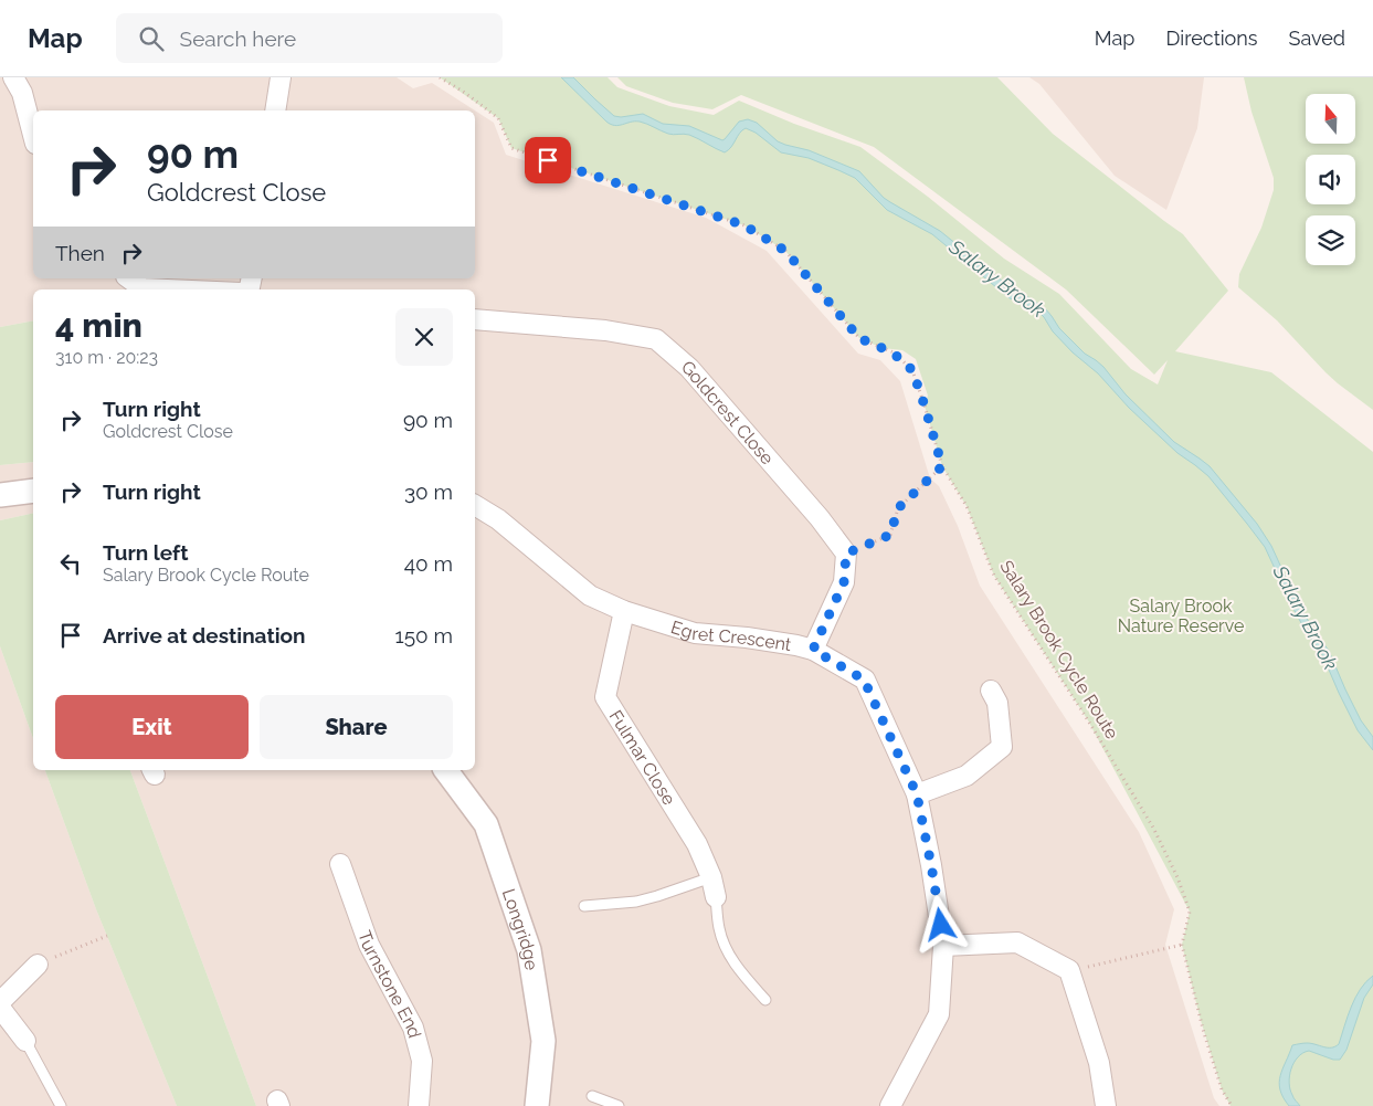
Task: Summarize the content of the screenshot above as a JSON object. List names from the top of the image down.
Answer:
{
  "streets": {
    "street": [
      "Goldcrest Close",
      "Egret Crescent",
      "Fulmar Close",
      "Longridge",
      "Turnstone End"
    ],
    "path": ["Salary Brook Cycle Route"]
  },
  "crossings": [
    ["Egret Crescent", "Fulmar Close"]
  ],
  "water": ["Salary Brook"],
  "parks": ["Salary Brook Nature Reserve"],
  "north": "top",
  "page": {
    "header": "Map",
    "search": "Search here",
    "nav": ["Map", "Directions", "Saved"],
    "turn": ["90 m", "Goldcrest Close"],
    "then": "Then",
    "heading": ["4 min", "310 m · 20:23"],
    "list": [
      {
        "name": "Turn right",
        "note": "Goldcrest Close",
        "value": "90 m"
      },
      {
        "name": "Turn right",
        "value": "30 m"
      },
      {
        "name": "Turn left",
        "note": "Salary Brook Cycle Route",
        "value": "40 m"
      },
      {
        "name": "Arrive at destination",
        "value": "150 m"
      }
    ],
    "buttons": ["Exit", "Share"]
  }
}
